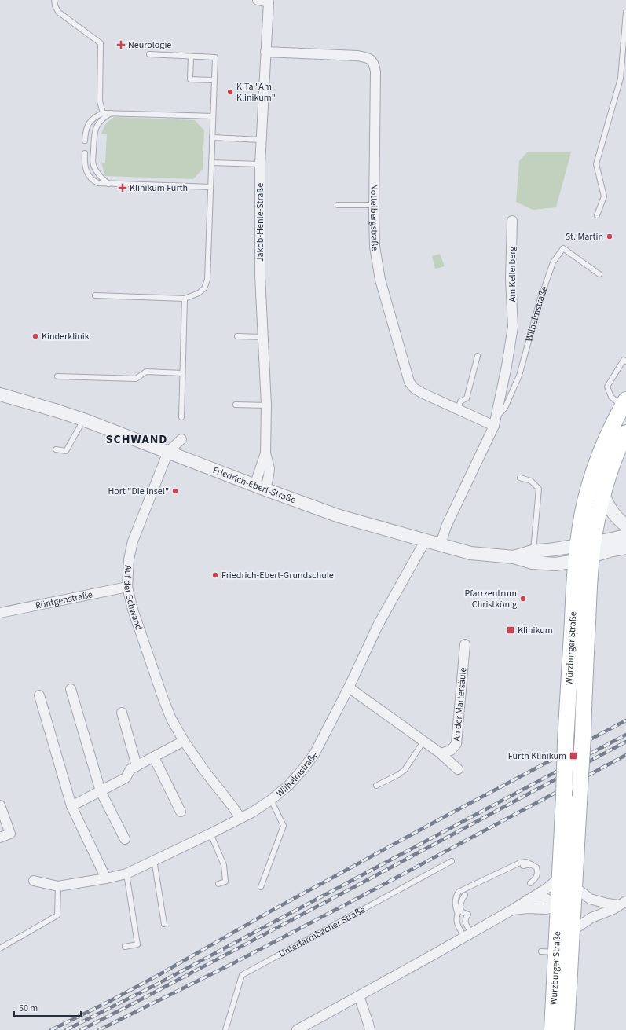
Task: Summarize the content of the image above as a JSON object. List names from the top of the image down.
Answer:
{
  "streets": {
    "main road": ["Würzburger Straße"],
    "street": [
      "Nottelbergstraße",
      "Jakob-Henle-Straße",
      "Am Kellerberg",
      "Wilhelmstraße",
      "Friedrich-Ebert-Straße",
      "Auf der Schwand",
      "Röntgenstraße",
      "An der Martersäule"
    ],
    "lane": ["Unterfarrnbacher Straße"]
  },
  "crossings": [
    ["Nottelbergstraße", "Jakob-Henle-Straße"],
    ["Nottelbergstraße", "Wilhelmstraße"],
    ["Jakob-Henle-Straße", "Friedrich-Ebert-Straße"],
    ["Am Kellerberg", "Wilhelmstraße"],
    ["Wilhelmstraße", "Friedrich-Ebert-Straße"],
    ["Wilhelmstraße", "Auf der Schwand"],
    ["Friedrich-Ebert-Straße", "Auf der Schwand"],
    ["Friedrich-Ebert-Straße", "Würzburger Straße"],
    ["Auf der Schwand", "Röntgenstraße"]
  ],
  "districts": ["SCHWAND"],
  "places": {
    "health": ["Neurologie", "Klinikum Fürth"],
    "other": [
      "KiTa \"Am Klinikum\"",
      "St. Martin",
      "Kinderklinik",
      "Hort \"Die Insel\"",
      "Friedrich-Ebert-Grundschule",
      "Pfarrzentrum Christkönig"
    ],
    "transit": ["Klinikum", "Fürth Klinikum"]
  },
  "scale_bar": "50 m"
}
